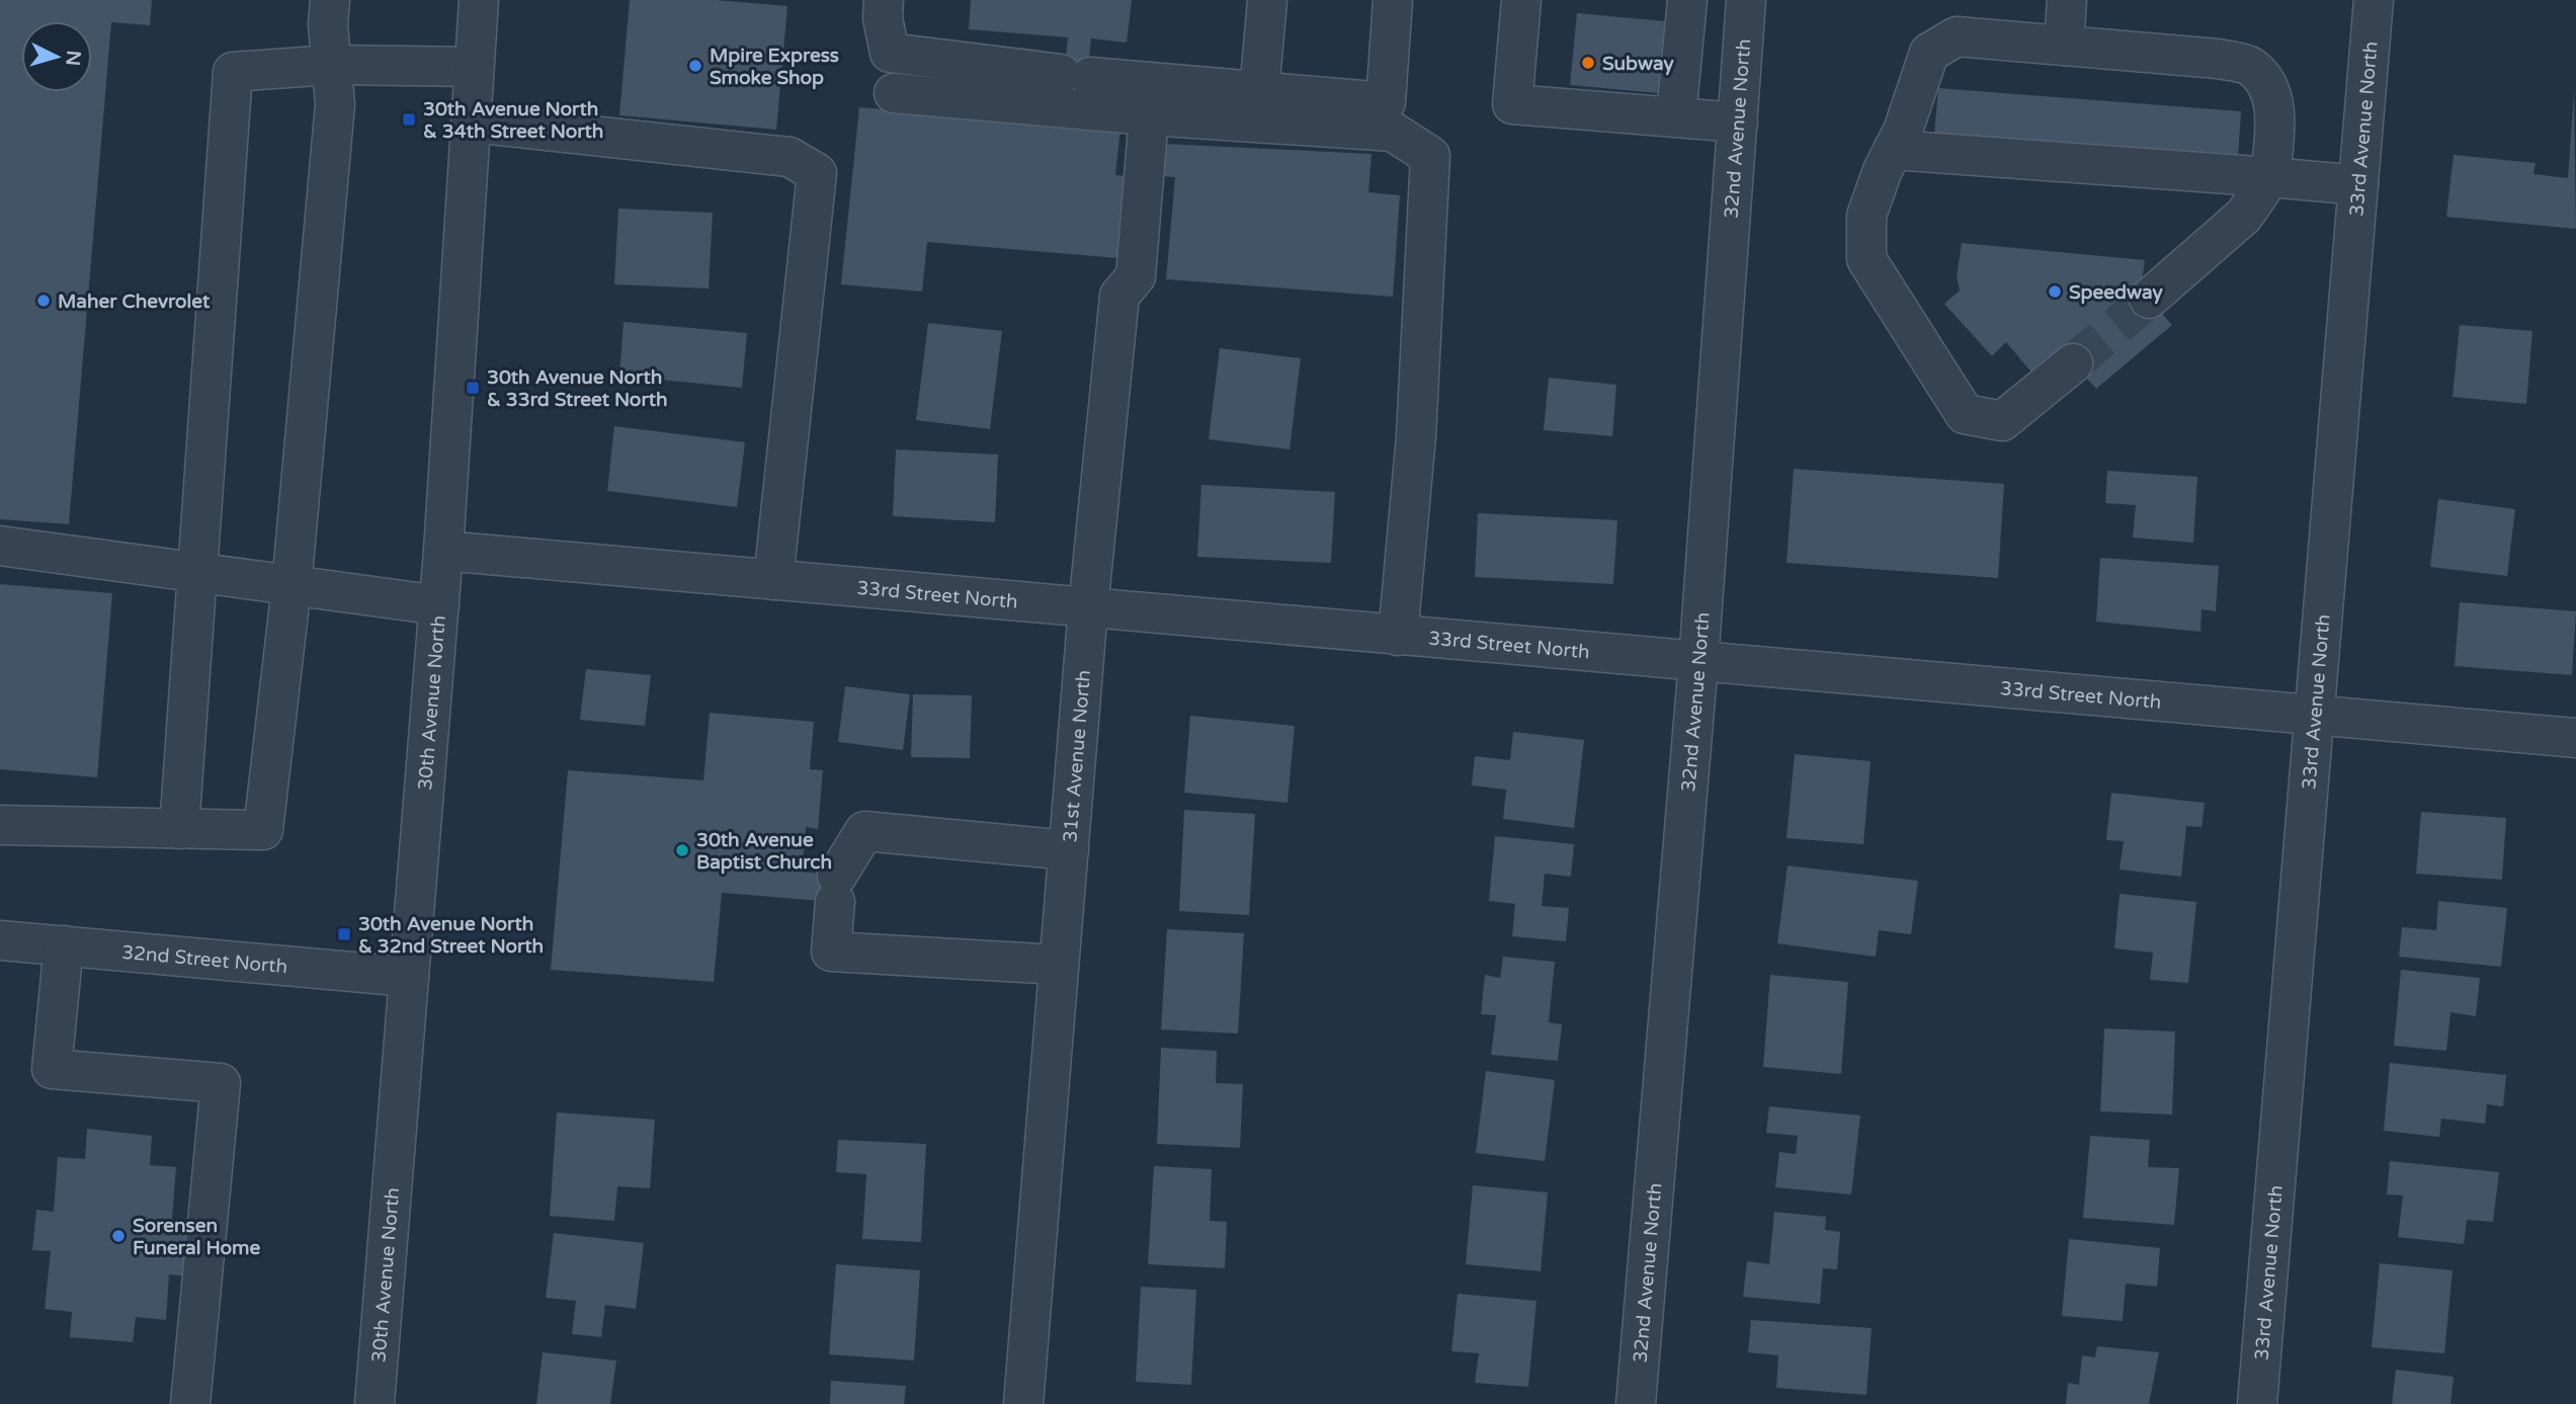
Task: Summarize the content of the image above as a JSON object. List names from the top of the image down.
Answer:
{
  "streets": {
    "street": [
      "32nd Avenue North",
      "33rd Avenue North",
      "33rd Street North",
      "30th Avenue North",
      "31st Avenue North",
      "32nd Street North"
    ]
  },
  "crossings": [
    ["32nd Avenue North", "33rd Street North"],
    ["33rd Avenue North", "33rd Street North"],
    ["33rd Street North", "30th Avenue North"],
    ["33rd Street North", "31st Avenue North"],
    ["30th Avenue North", "32nd Street North"]
  ],
  "places": {
    "other": [
      "Subway",
      "Mpire Express Smoke Shop",
      "Speedway",
      "Maher Chevrolet",
      "30th Avenue Baptist Church",
      "Sorensen Funeral Home"
    ],
    "transit": ["30th Avenue North & 34th Street North", "30th Avenue North & 33rd Street North", "30th Avenue North & 32nd Street North"]
  },
  "north": "right"
}
